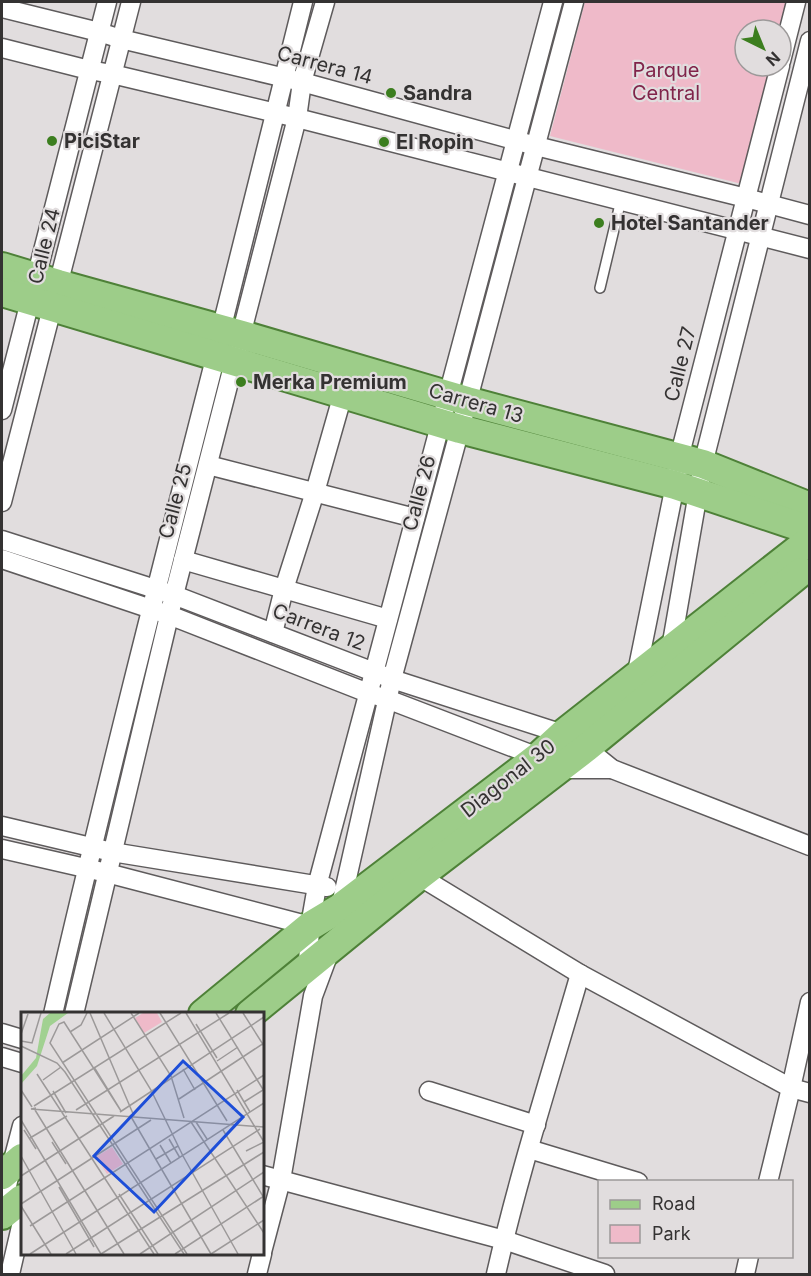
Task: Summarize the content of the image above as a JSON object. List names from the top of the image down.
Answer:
{
  "streets": {
    "main road": ["Carrera 13", "Diagonal 30"],
    "street": [
      "Carrera 14",
      "Calle 24",
      "Calle 27",
      "Calle 26",
      "Calle 25",
      "Carrera 12"
    ]
  },
  "crossings": [
    ["Carrera 14", "Calle 24"],
    ["Carrera 14", "Calle 27"],
    ["Carrera 14", "Calle 26"],
    ["Carrera 14", "Calle 25"],
    ["Calle 24", "Carrera 13"],
    ["Calle 27", "Carrera 13"],
    ["Calle 27", "Diagonal 30"],
    ["Carrera 13", "Calle 26"],
    ["Carrera 13", "Calle 25"],
    ["Carrera 13", "Diagonal 30"],
    ["Calle 26", "Carrera 12"],
    ["Calle 26", "Diagonal 30"],
    ["Calle 25", "Carrera 12"],
    ["Carrera 12", "Diagonal 30"]
  ],
  "parks": ["Parque Central"],
  "places": [
    "Sandra",
    "PiciStar",
    "El Ropin",
    "Hotel Santander",
    "Merka Premium"
  ],
  "legend": ["Road", "Park"],
  "north": "bottom right"
}
